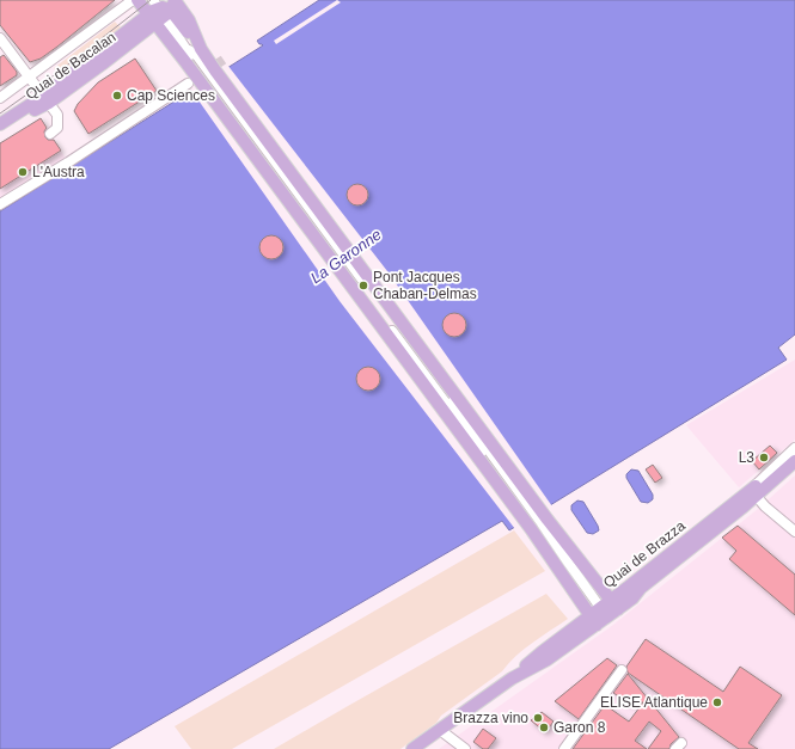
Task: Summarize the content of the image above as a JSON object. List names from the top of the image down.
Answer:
{
  "streets": {
    "main road": ["Quai de Bacalan", "Quai de Brazza"]
  },
  "water": ["La Garonne"],
  "places": [
    "Cap Sciences",
    "L'Austra",
    "Pont Jacques Chaban-Delmas",
    "L3",
    "ELISE Atlantique",
    "Brazza vino",
    "Garon 8"
  ]
}
